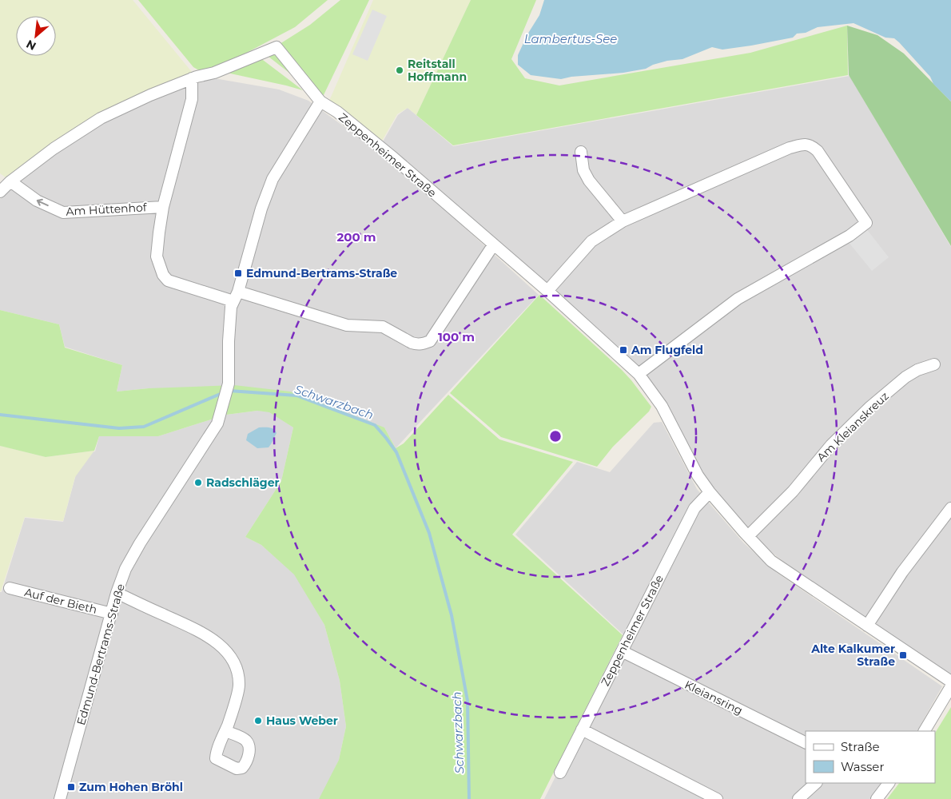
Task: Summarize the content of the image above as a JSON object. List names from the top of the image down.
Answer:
{
  "streets": {
    "street": [
      "Zeppenheimer Straße",
      "Am Hüttenhof",
      "Am Kleianskreuz",
      "Auf der Bieth",
      "Edmund-Bertrams-Straße",
      "Kleiansring"
    ]
  },
  "crossings": [
    ["Zeppenheimer Straße", "Am Hüttenhof"],
    ["Zeppenheimer Straße", "Am Kleianskreuz"],
    ["Zeppenheimer Straße", "Edmund-Bertrams-Straße"],
    ["Zeppenheimer Straße", "Kleiansring"],
    ["Am Hüttenhof", "Edmund-Bertrams-Straße"],
    ["Auf der Bieth", "Edmund-Bertrams-Straße"]
  ],
  "water": ["Lambertus-See", "Schwarzbach"],
  "places": {
    "other": ["Reitstall Hoffmann", "Radschläger", "Haus Weber"],
    "transit": [
      "Edmund-Bertrams-Straße",
      "Am Flugfeld",
      "Alte Kalkumer Straße",
      "Zum Hohen Bröhl"
    ]
  },
  "legend": ["Straße", "Wasser"],
  "north": "bottom left",
  "rings": ["200 m", "100 m"]
}
